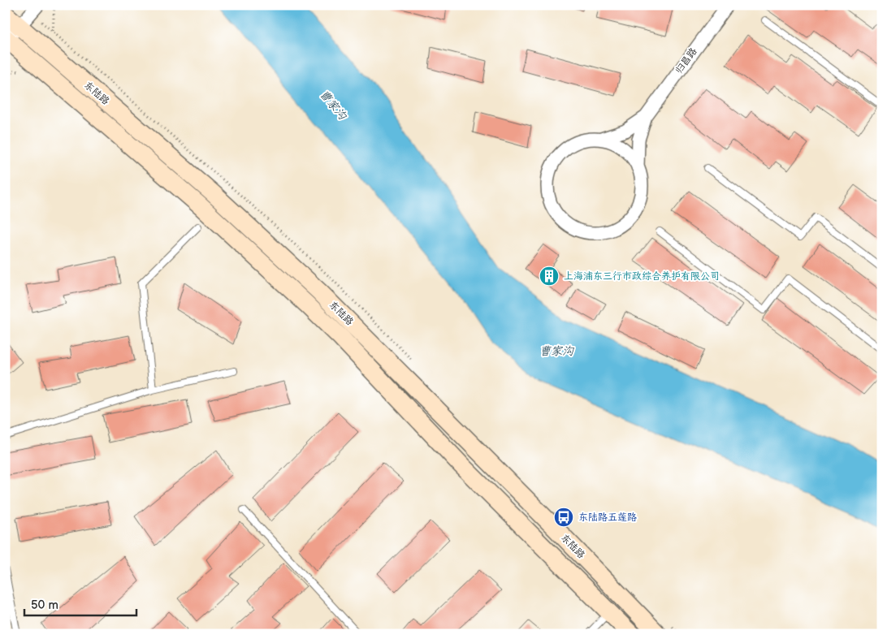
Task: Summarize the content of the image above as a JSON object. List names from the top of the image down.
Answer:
{
  "streets": {
    "main road": ["东陆路"],
    "street": ["归昌路"]
  },
  "water": ["曹家沟"],
  "places": {
    "building": ["上海浦东三行市政综合养护有限公司"],
    "bus stop": ["东陆路五莲路"]
  },
  "scale_bar": "50 m"
}
